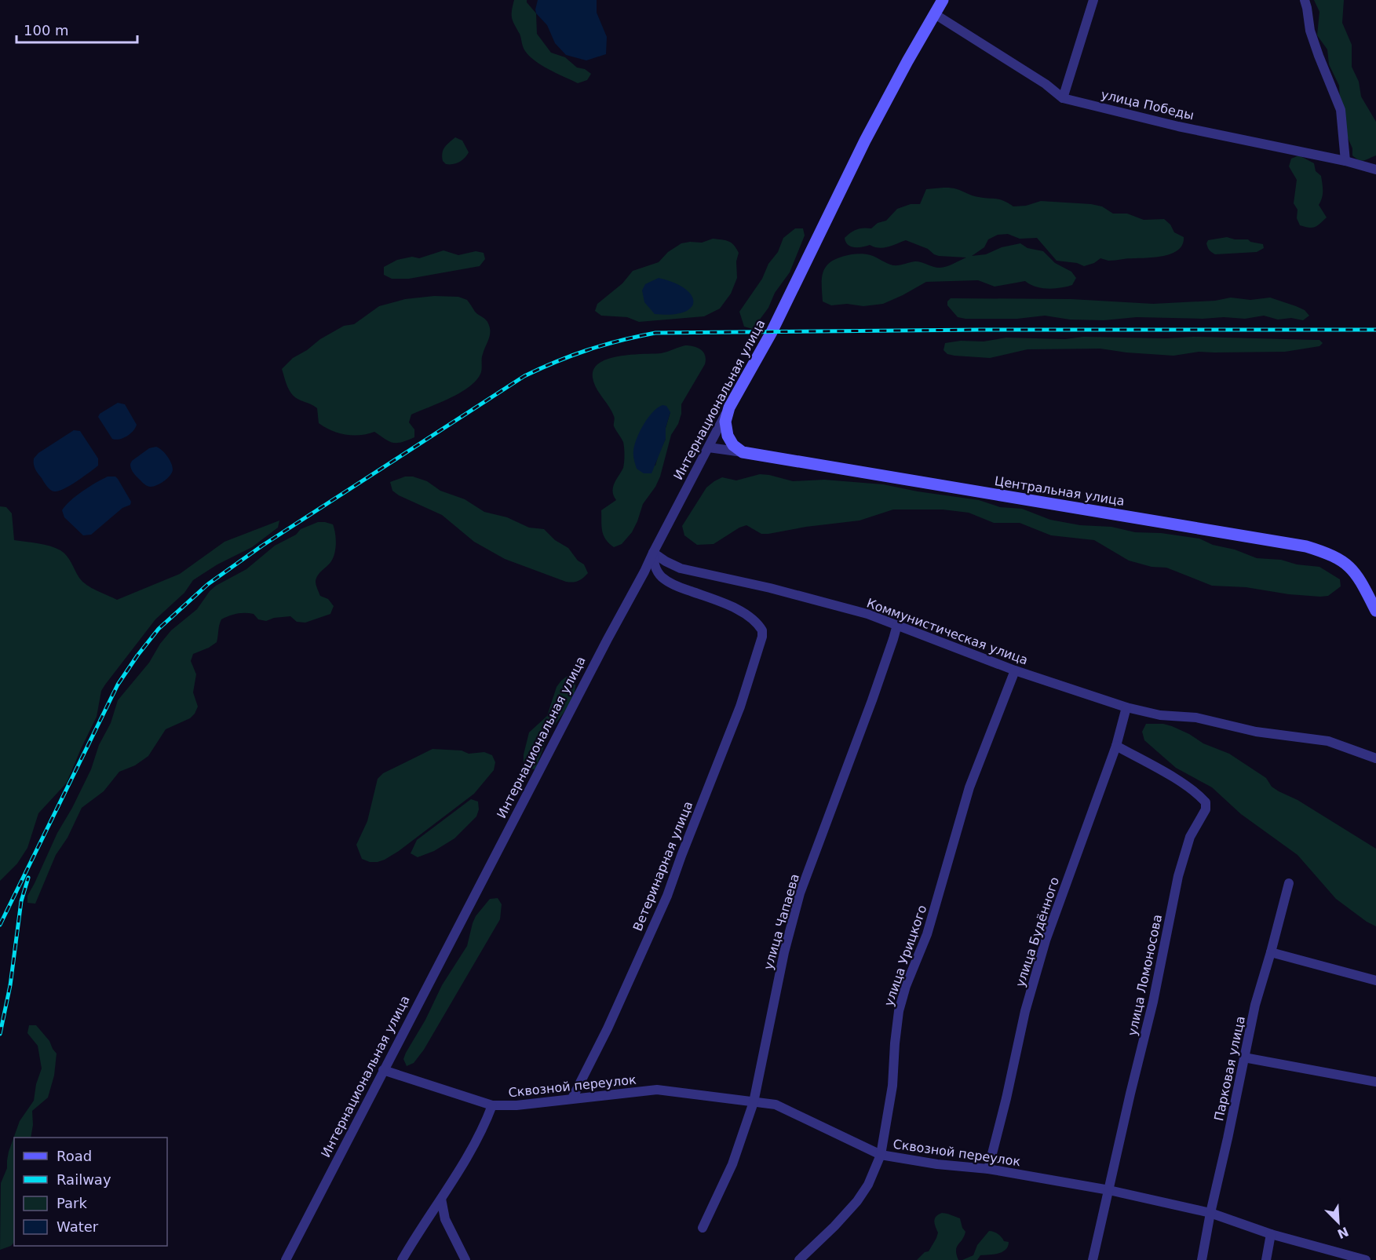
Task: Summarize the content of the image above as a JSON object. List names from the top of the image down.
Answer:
{
  "streets": {
    "street": [
      "улица Победы",
      "Интернациональная улица",
      "Центральная улица",
      "Коммунистическая улица",
      "Ветеринарная улица",
      "улица Чапаева",
      "улица Будённого",
      "улица Урицкого",
      "улица Ломоносова",
      "Парковая улица",
      "Сквозной переулок"
    ]
  },
  "crossings": [
    ["улица Победы", "Интернациональная улица"],
    ["Интернациональная улица", "Центральная улица"],
    ["Интернациональная улица", "Коммунистическая улица"],
    ["Интернациональная улица", "Ветеринарная улица"],
    ["Интернациональная улица", "Сквозной переулок"],
    ["Коммунистическая улица", "Ветеринарная улица"],
    ["Коммунистическая улица", "улица Чапаева"],
    ["Коммунистическая улица", "улица Будённого"],
    ["Коммунистическая улица", "улица Урицкого"],
    ["Ветеринарная улица", "Сквозной переулок"],
    ["улица Чапаева", "Сквозной переулок"],
    ["улица Будённого", "улица Ломоносова"],
    ["улица Будённого", "Сквозной переулок"],
    ["улица Урицкого", "Сквозной переулок"],
    ["улица Ломоносова", "Сквозной переулок"],
    ["Парковая улица", "Сквозной переулок"]
  ],
  "legend": [
    "Road",
    "Railway",
    "Park",
    "Water"
  ],
  "scale_bar": "100 m",
  "north": "bottom right"
}
